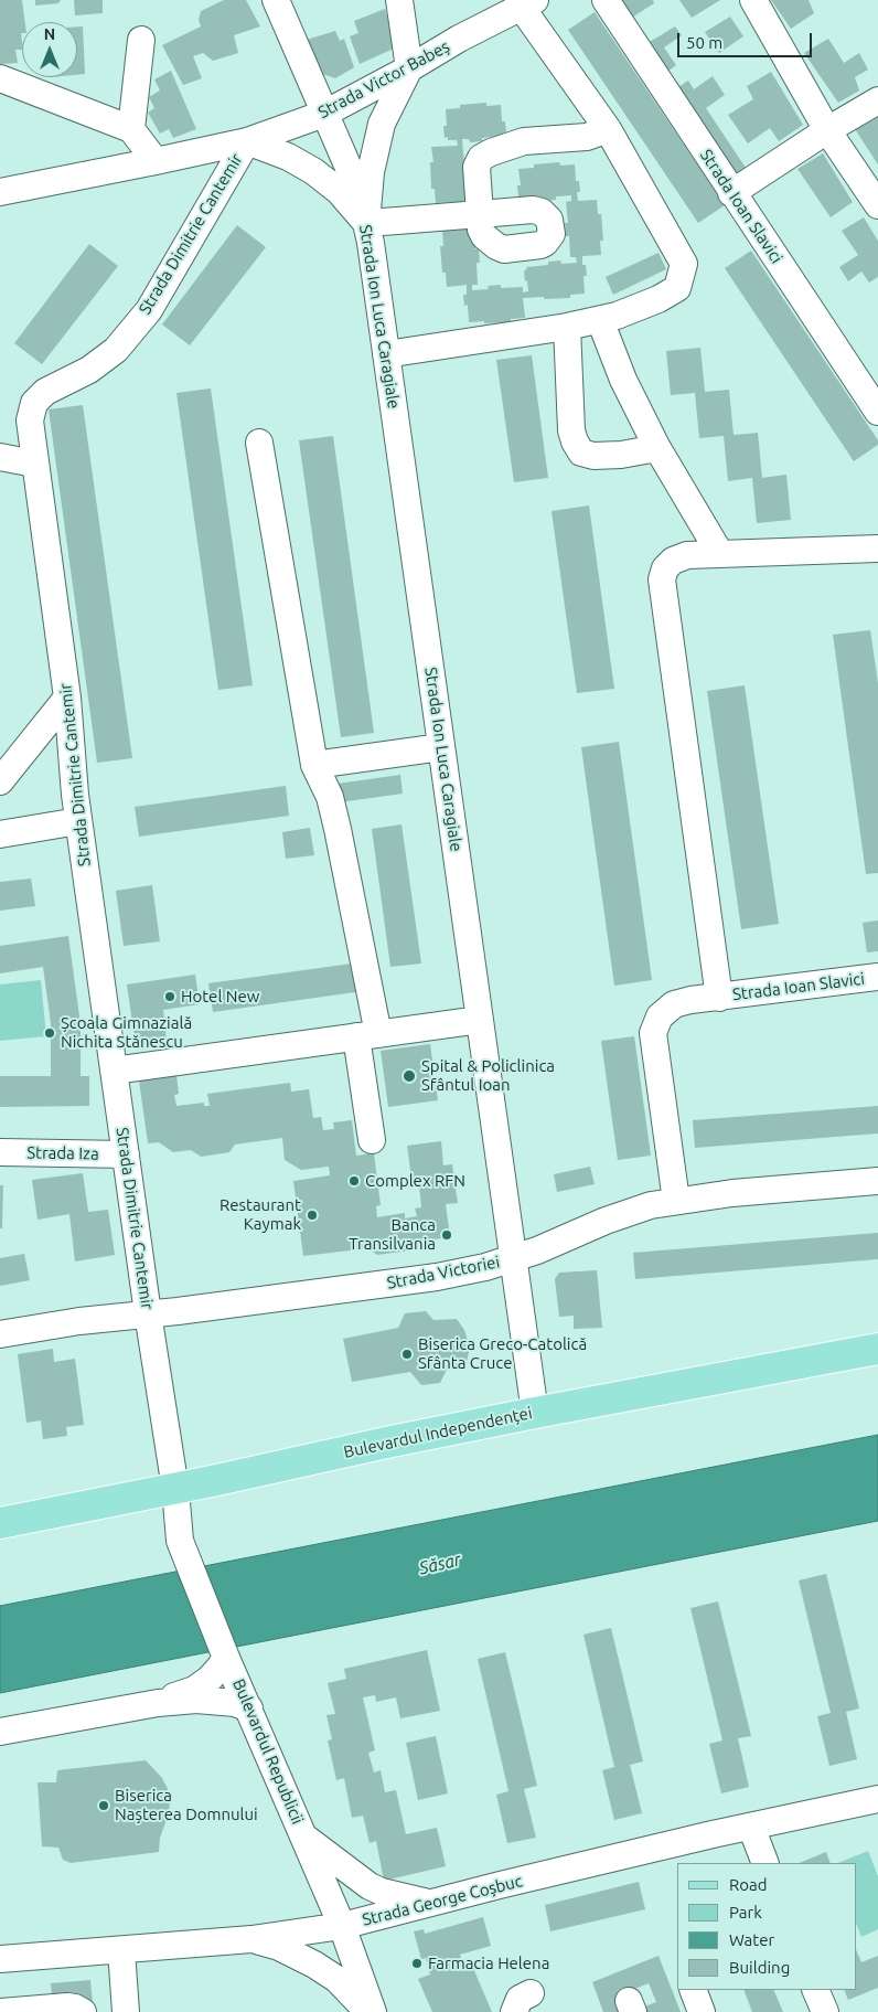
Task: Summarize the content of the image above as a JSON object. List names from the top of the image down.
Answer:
{
  "streets": {
    "main road": ["Bulevardul Independenței"],
    "street": [
      "Strada Victor Babeș",
      "Strada Ioan Slavici",
      "Strada Dimitrie Cantemir",
      "Strada Ion Luca Caragiale",
      "Strada Iza",
      "Strada Victoriei",
      "Bulevardul Republicii",
      "Strada George Coșbuc"
    ]
  },
  "crossings": [
    ["Strada Victor Babeș", "Strada Dimitrie Cantemir"],
    ["Strada Victor Babeș", "Strada Ion Luca Caragiale"],
    ["Strada Ioan Slavici", "Strada Victoriei"],
    ["Strada Dimitrie Cantemir", "Strada Iza"],
    ["Strada Dimitrie Cantemir", "Strada Victoriei"],
    ["Strada Dimitrie Cantemir", "Bulevardul Independenței"],
    ["Strada Dimitrie Cantemir", "Bulevardul Republicii"],
    ["Strada Ion Luca Caragiale", "Strada Victoriei"],
    ["Strada Ion Luca Caragiale", "Bulevardul Independenței"],
    ["Bulevardul Independenței", "Bulevardul Republicii"],
    ["Bulevardul Republicii", "Strada George Coșbuc"]
  ],
  "water": ["Săsar"],
  "places": [
    "Hotel New",
    "Școala Gimnazială Nichita Stănescu",
    "Spital & Policlinica Sfântul Ioan",
    "Complex RFN",
    "Restaurant Kaymak",
    "Banca Transilvania",
    "Biserica Greco-Catolică Sfânta Cruce",
    "Biserica Nașterea Domnului",
    "Farmacia Helena"
  ],
  "legend": [
    "Road",
    "Park",
    "Water",
    "Building"
  ],
  "scale_bar": "50 m",
  "north": "top"
}
